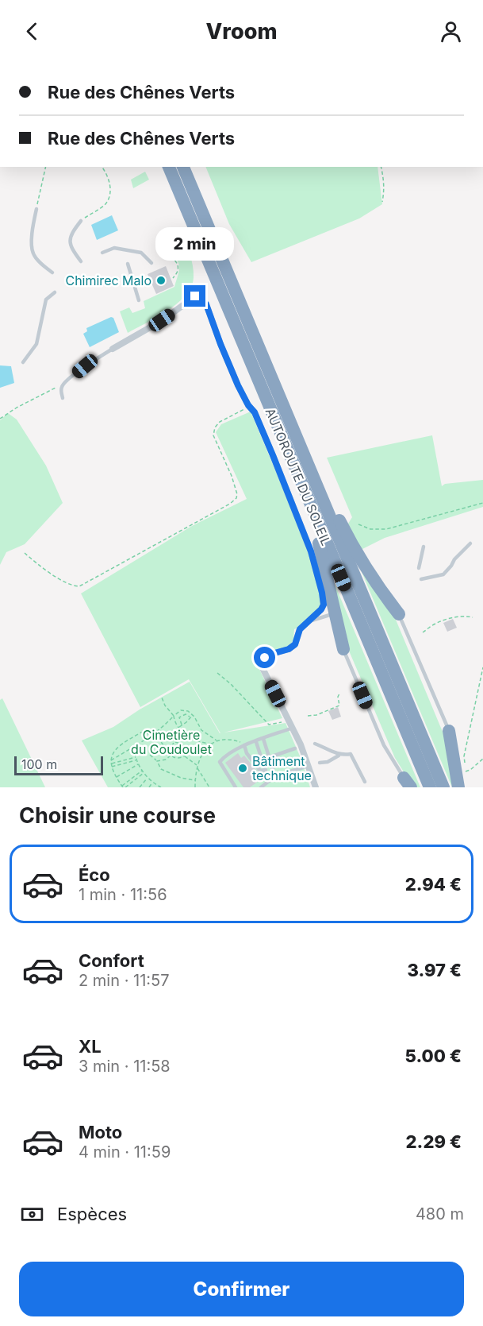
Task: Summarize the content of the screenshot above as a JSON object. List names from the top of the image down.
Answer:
{
  "streets": {
    "highway": ["AUTOROUTE DU SOLEIL"]
  },
  "parks": ["Cimetière du Coudoulet"],
  "places": ["Chimirec Malo", "Bâtiment technique"],
  "scale_bar": "100 m",
  "page": {
    "header": "Vroom",
    "banner": ["Rue des Chênes Verts", "Rue des Chênes Verts"],
    "bubble": "2 min",
    "scale": "100 m",
    "heading": "Choisir une course",
    "list": [
      {
        "name": "Éco",
        "note": "1 min · 11:56",
        "value": "2.94 €"
      },
      {
        "name": "Confort",
        "note": "2 min · 11:57",
        "value": "3.97 €"
      },
      {
        "name": "XL",
        "note": "3 min · 11:58",
        "value": "5.00 €"
      },
      {
        "name": "Moto",
        "note": "4 min · 11:59",
        "value": "2.29 €"
      }
    ],
    "pay": ["Espèces", "480 m"],
    "buttons": "Confirmer"
  }
}
